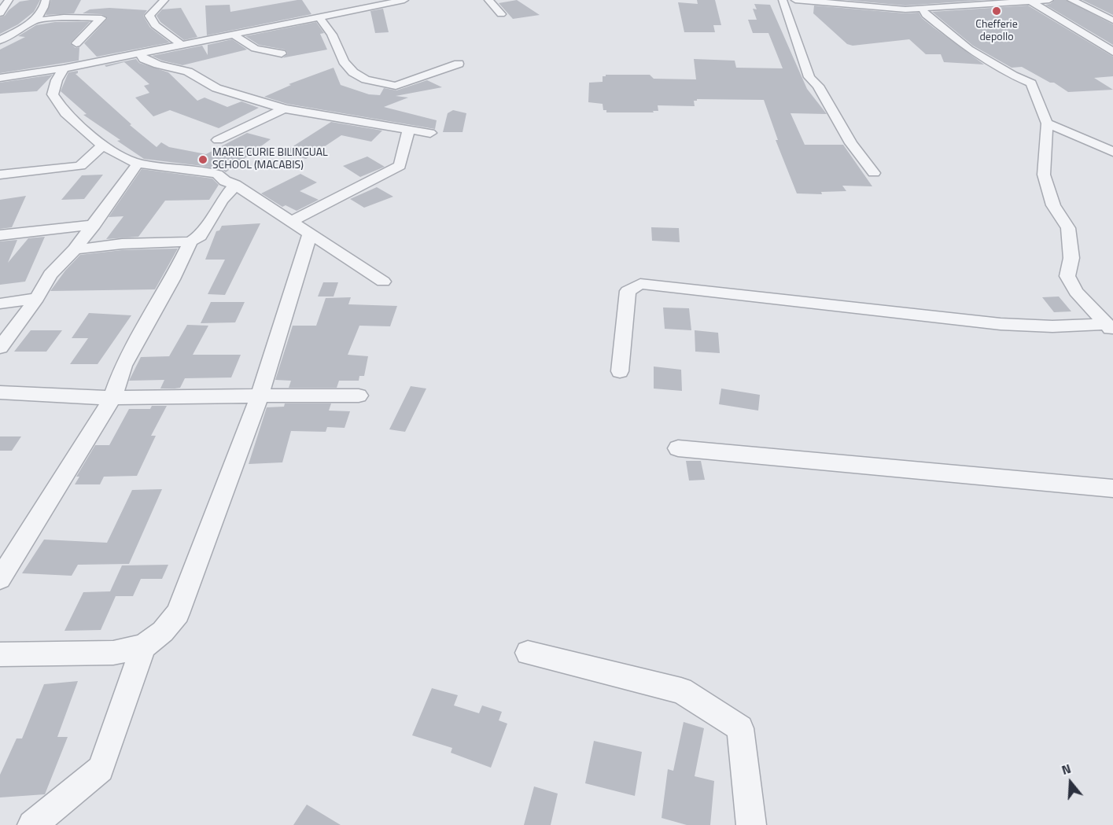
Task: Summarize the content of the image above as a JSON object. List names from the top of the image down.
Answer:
{
  "places": ["Chefferie depollo", "MARIE CURIE BILINGUAL SCHOOL (MACABIS)"],
  "north": "top"
}
